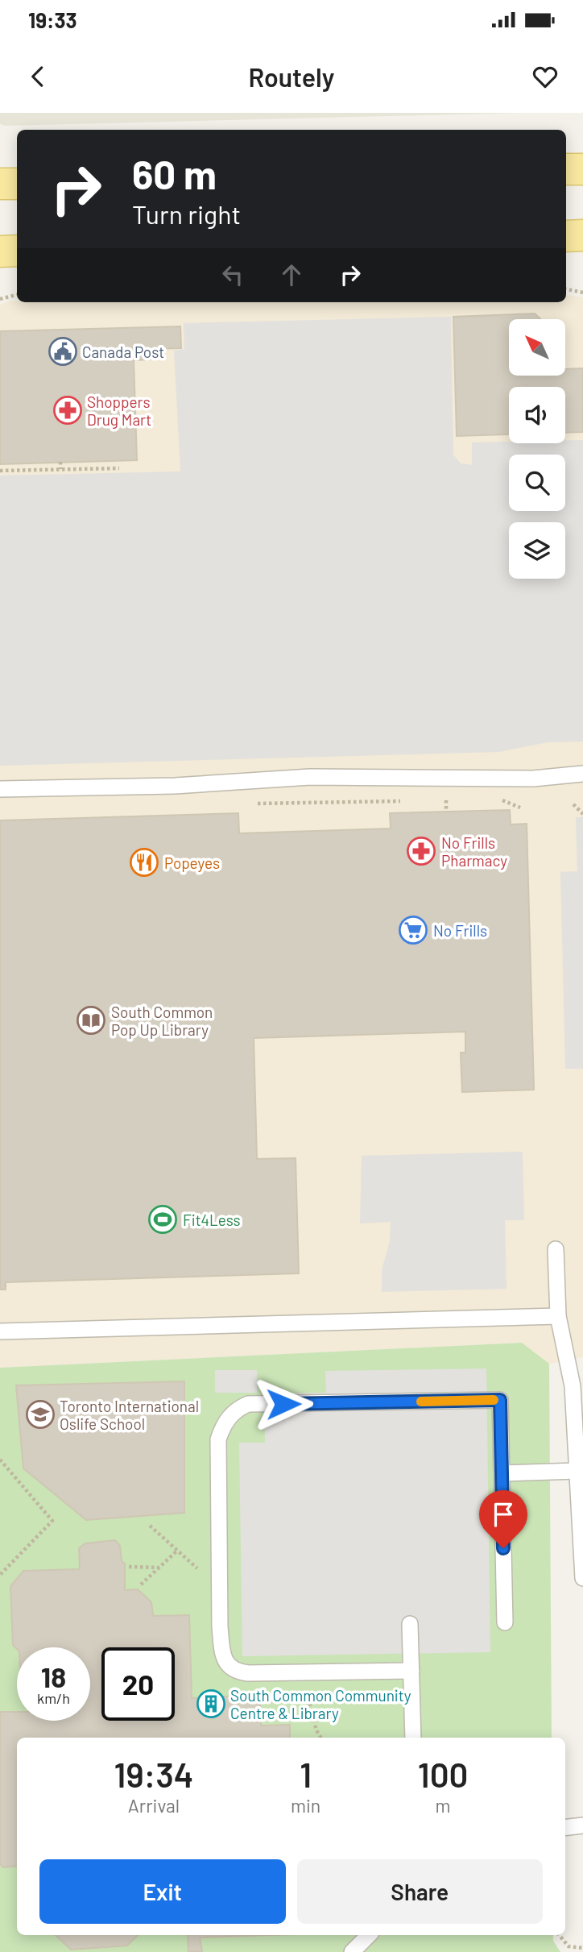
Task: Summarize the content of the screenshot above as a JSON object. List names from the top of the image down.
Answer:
{
  "places": {
    "public building": ["Canada Post"],
    "pharmacy": ["Shoppers Drug Mart", "No Frills Pharmacy"],
    "restaurant": ["Popeyes"],
    "supermarket": ["No Frills"],
    "library": ["South Common Pop Up Library"],
    "sports": ["Fit4Less"],
    "school or university": ["Toronto International Oslife School"],
    "building": ["South Common Community Centre & Library"]
  },
  "north": "top left",
  "page": {
    "status": "19:33",
    "header": "Routely",
    "turn": ["60 m", "Turn right"],
    "speed": "18 km/h",
    "limit": "20",
    "eta": [
      "19:34",
      "Arrival",
      "1",
      "min",
      "100",
      "m"
    ],
    "buttons": ["Exit", "Share"]
  }
}
